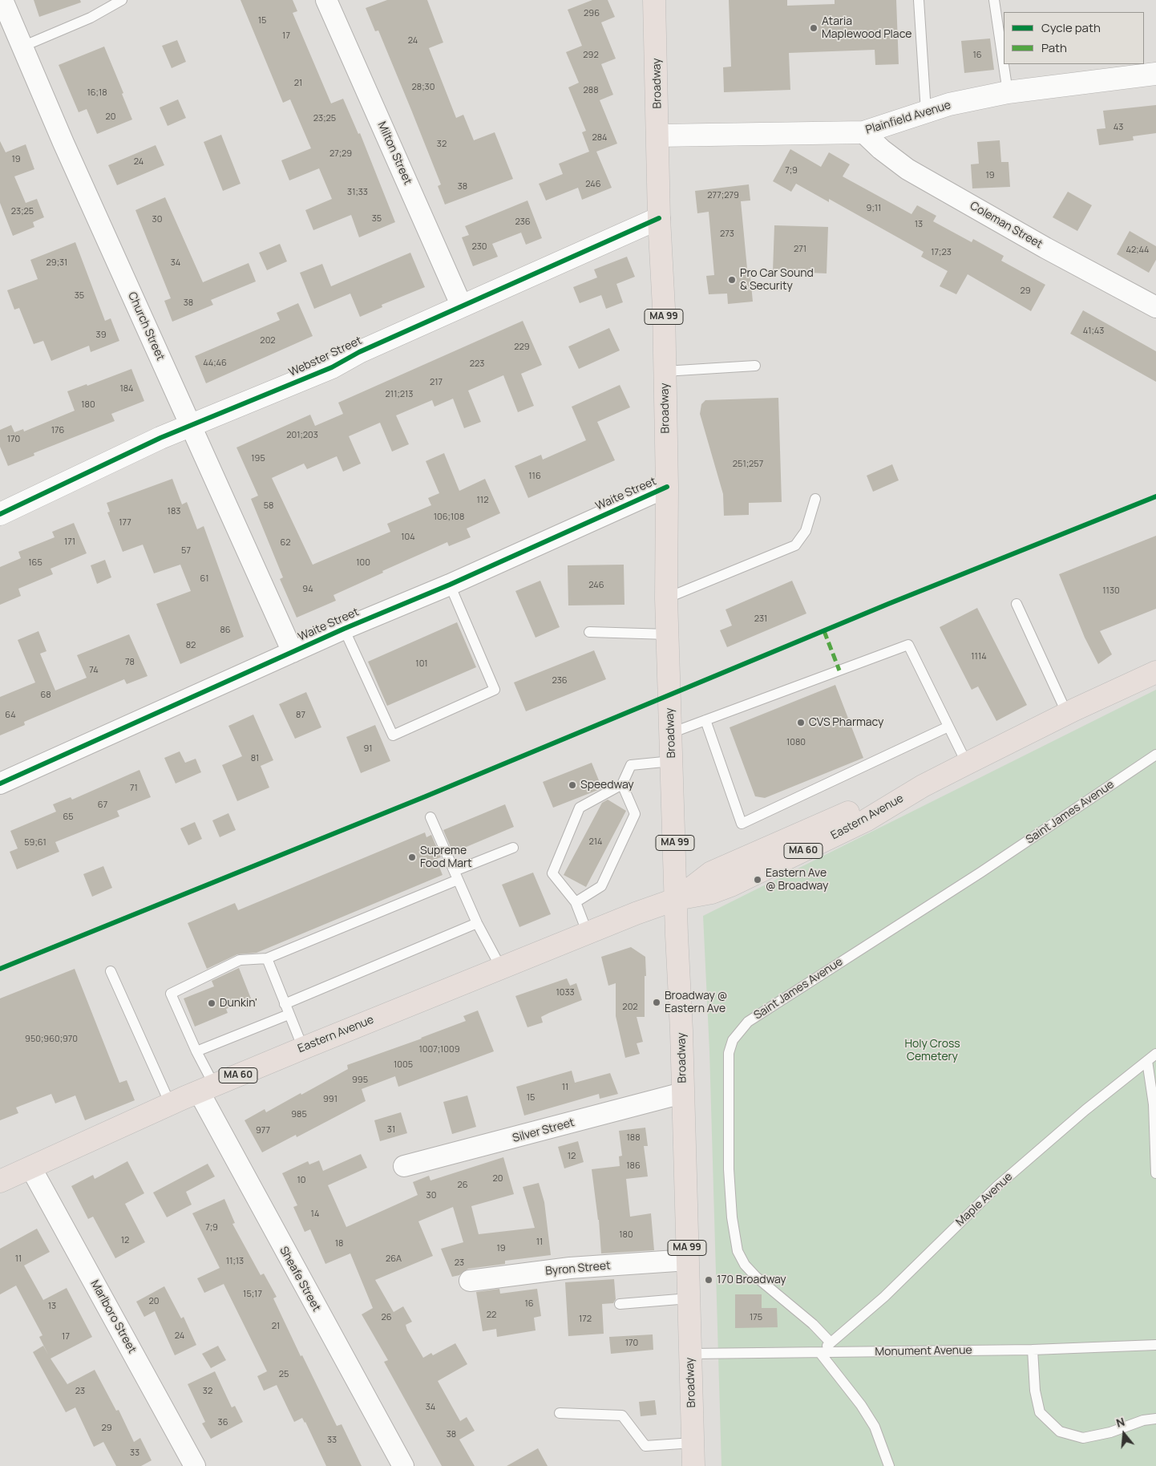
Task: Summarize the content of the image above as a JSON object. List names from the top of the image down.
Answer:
{
  "streets": {
    "main road": [
      "Broadway",
      "MA 99",
      "Eastern Avenue",
      "MA 60"
    ],
    "street": [
      "Plainfield Avenue",
      "Milton Street",
      "Coleman Street",
      "Church Street",
      "Webster Street",
      "Waite Street",
      "Silver Street",
      "Byron Street",
      "Sheafe Street",
      "Marlboro Street"
    ],
    "lane": ["Saint James Avenue", "Maple Avenue", "Monument Avenue"]
  },
  "crossings": [
    ["Broadway", "Plainfield Avenue"],
    ["Broadway", "Webster Street"],
    ["Broadway", "Waite Street"],
    ["Broadway", "Eastern Avenue"],
    ["Broadway", "Silver Street"],
    ["Broadway", "Byron Street"],
    ["Broadway", "Monument Avenue"],
    ["Plainfield Avenue", "Coleman Street"],
    ["Milton Street", "Webster Street"],
    ["Church Street", "Webster Street"],
    ["Church Street", "Waite Street"],
    ["Saint James Avenue", "Maple Avenue"],
    ["Eastern Avenue", "Sheafe Street"],
    ["Eastern Avenue", "Marlboro Street"],
    ["Maple Avenue", "Monument Avenue"]
  ],
  "parks": ["Holy Cross Cemetery"],
  "places": [
    "Ataria Maplewood Place",
    "Pro Car Sound & Security",
    "CVS Pharmacy",
    "Speedway",
    "Supreme Food Mart",
    "Eastern Ave @ Broadway",
    "Broadway @ Eastern Ave",
    "Dunkin'",
    "170 Broadway"
  ],
  "house_numbers": [
    "296",
    "15",
    "17",
    "24",
    "292",
    "16",
    "21",
    "28;30",
    "288",
    "16;18",
    "20",
    "23;25",
    "43",
    "284",
    "32",
    "27;29",
    "19",
    "24",
    "7;9",
    "19",
    "246",
    "38",
    "31;33",
    "277;279",
    "9;11",
    "23;25",
    "35",
    "30",
    "236",
    "13",
    "273",
    "230",
    "271",
    "42;44",
    "17;23",
    "29;31",
    "34",
    "29",
    "35",
    "38",
    "41;43",
    "39",
    "202",
    "229",
    "44;46",
    "223",
    "217",
    "184",
    "211;213",
    "180",
    "176",
    "201;203",
    "170",
    "195",
    "251;257",
    "116",
    "112",
    "58",
    "183",
    "106;108",
    "177",
    "104",
    "171",
    "62",
    "57",
    "165",
    "100",
    "61",
    "246",
    "94",
    "1130",
    "231",
    "86",
    "82",
    "1114",
    "78",
    "101",
    "74",
    "236",
    "68",
    "64",
    "87",
    "1080",
    "91",
    "81",
    "71",
    "67",
    "65",
    "214",
    "59;61",
    "1033",
    "202",
    "950;960;970",
    "1007;1009",
    "1005",
    "995",
    "11",
    "15",
    "991",
    "985",
    "31",
    "977",
    "188",
    "12",
    "186",
    "20",
    "10",
    "26",
    "30",
    "14",
    "7;9",
    "180",
    "12",
    "11",
    "18",
    "19",
    "11",
    "26A",
    "11;13",
    "23",
    "15;17",
    "20",
    "16",
    "13",
    "22",
    "26",
    "175",
    "172",
    "21",
    "24",
    "17",
    "170",
    "25",
    "23",
    "32",
    "34",
    "36",
    "29",
    "38",
    "33",
    "33"
  ],
  "legend": ["Cycle path", "Path"],
  "north": "top"
}
